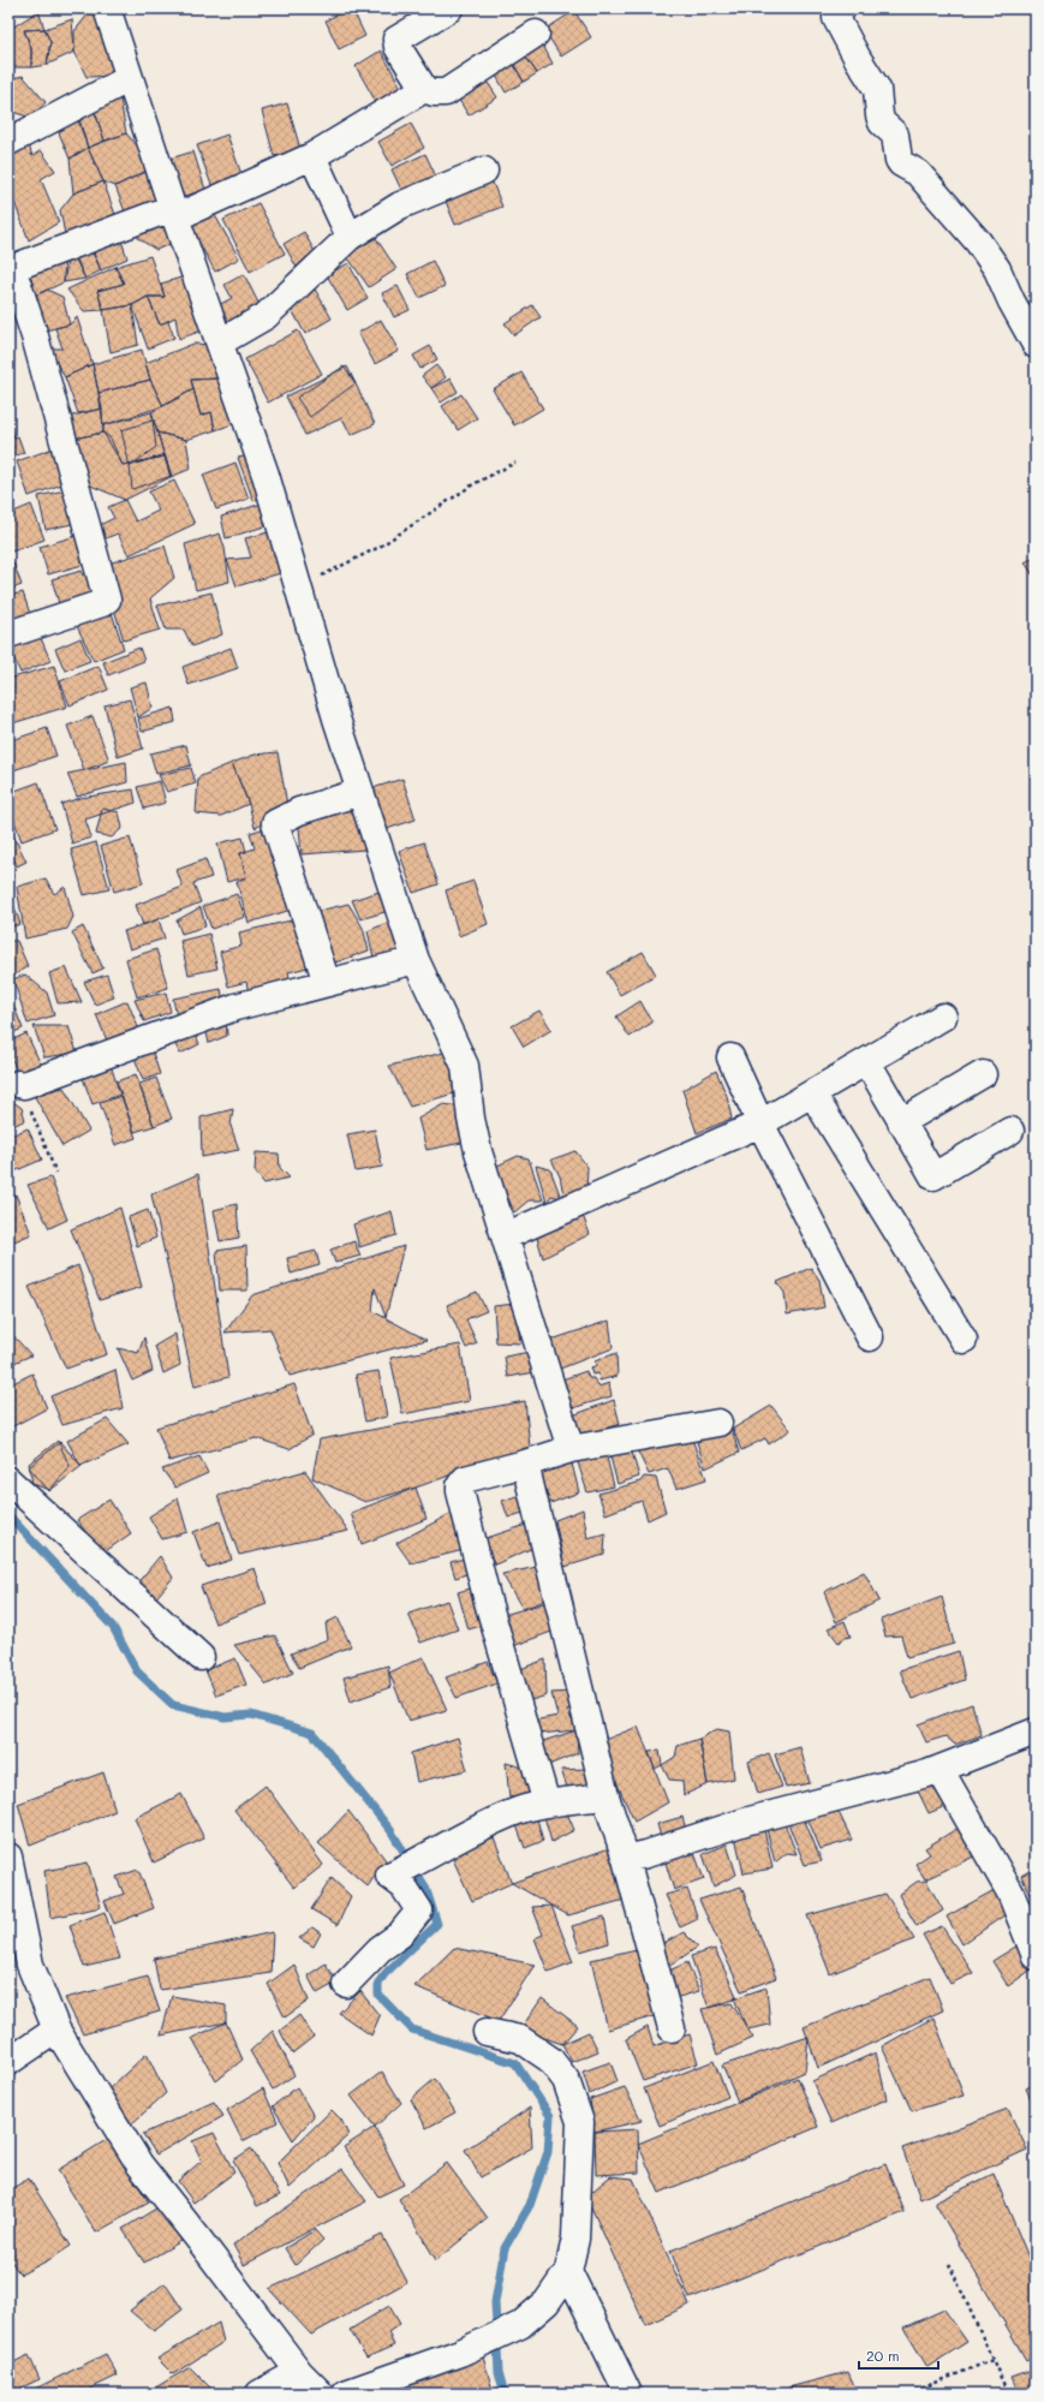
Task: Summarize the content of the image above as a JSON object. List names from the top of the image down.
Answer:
{
  "scale_bar": "20 m"
}
